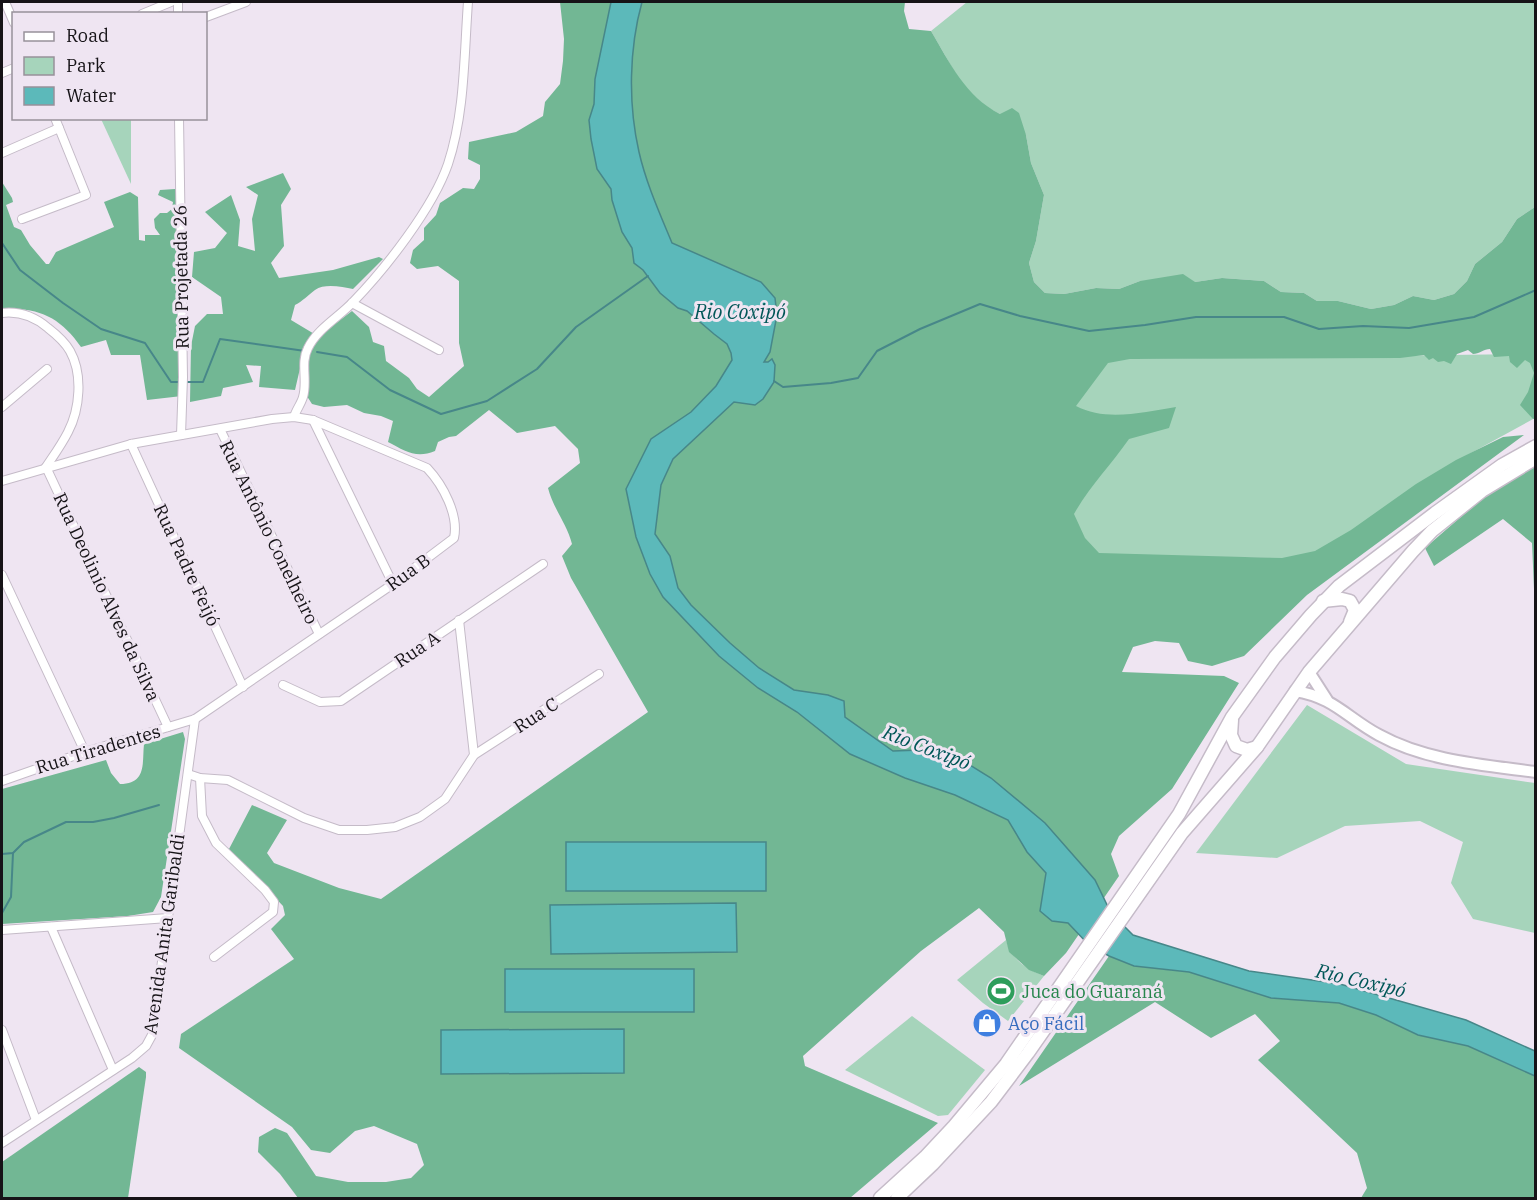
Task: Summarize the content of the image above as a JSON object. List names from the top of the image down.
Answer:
{
  "streets": {
    "street": [
      "Rua Projetada 26",
      "Rua Antônio Conelheiro",
      "Rua Padre Feijó",
      "Rua B",
      "Rua Deolinio Alves da Silva",
      "Rua A",
      "Rua C",
      "Rua Tiradentes",
      "Avenida Anita Garibaldi"
    ]
  },
  "crossings": [
    ["Rua Antônio Conelheiro", "Rua B"],
    ["Rua Padre Feijó", "Rua B"],
    ["Rua B", "Rua Tiradentes"],
    ["Rua B", "Avenida Anita Garibaldi"],
    ["Rua Deolinio Alves da Silva", "Rua Tiradentes"],
    ["Rua Tiradentes", "Avenida Anita Garibaldi"]
  ],
  "water": ["Rio Coxipó"],
  "places": {
    "sports": ["Juca do Guaraná"],
    "shop": ["Aço Fácil"]
  },
  "legend": ["Road", "Park", "Water"]
}
